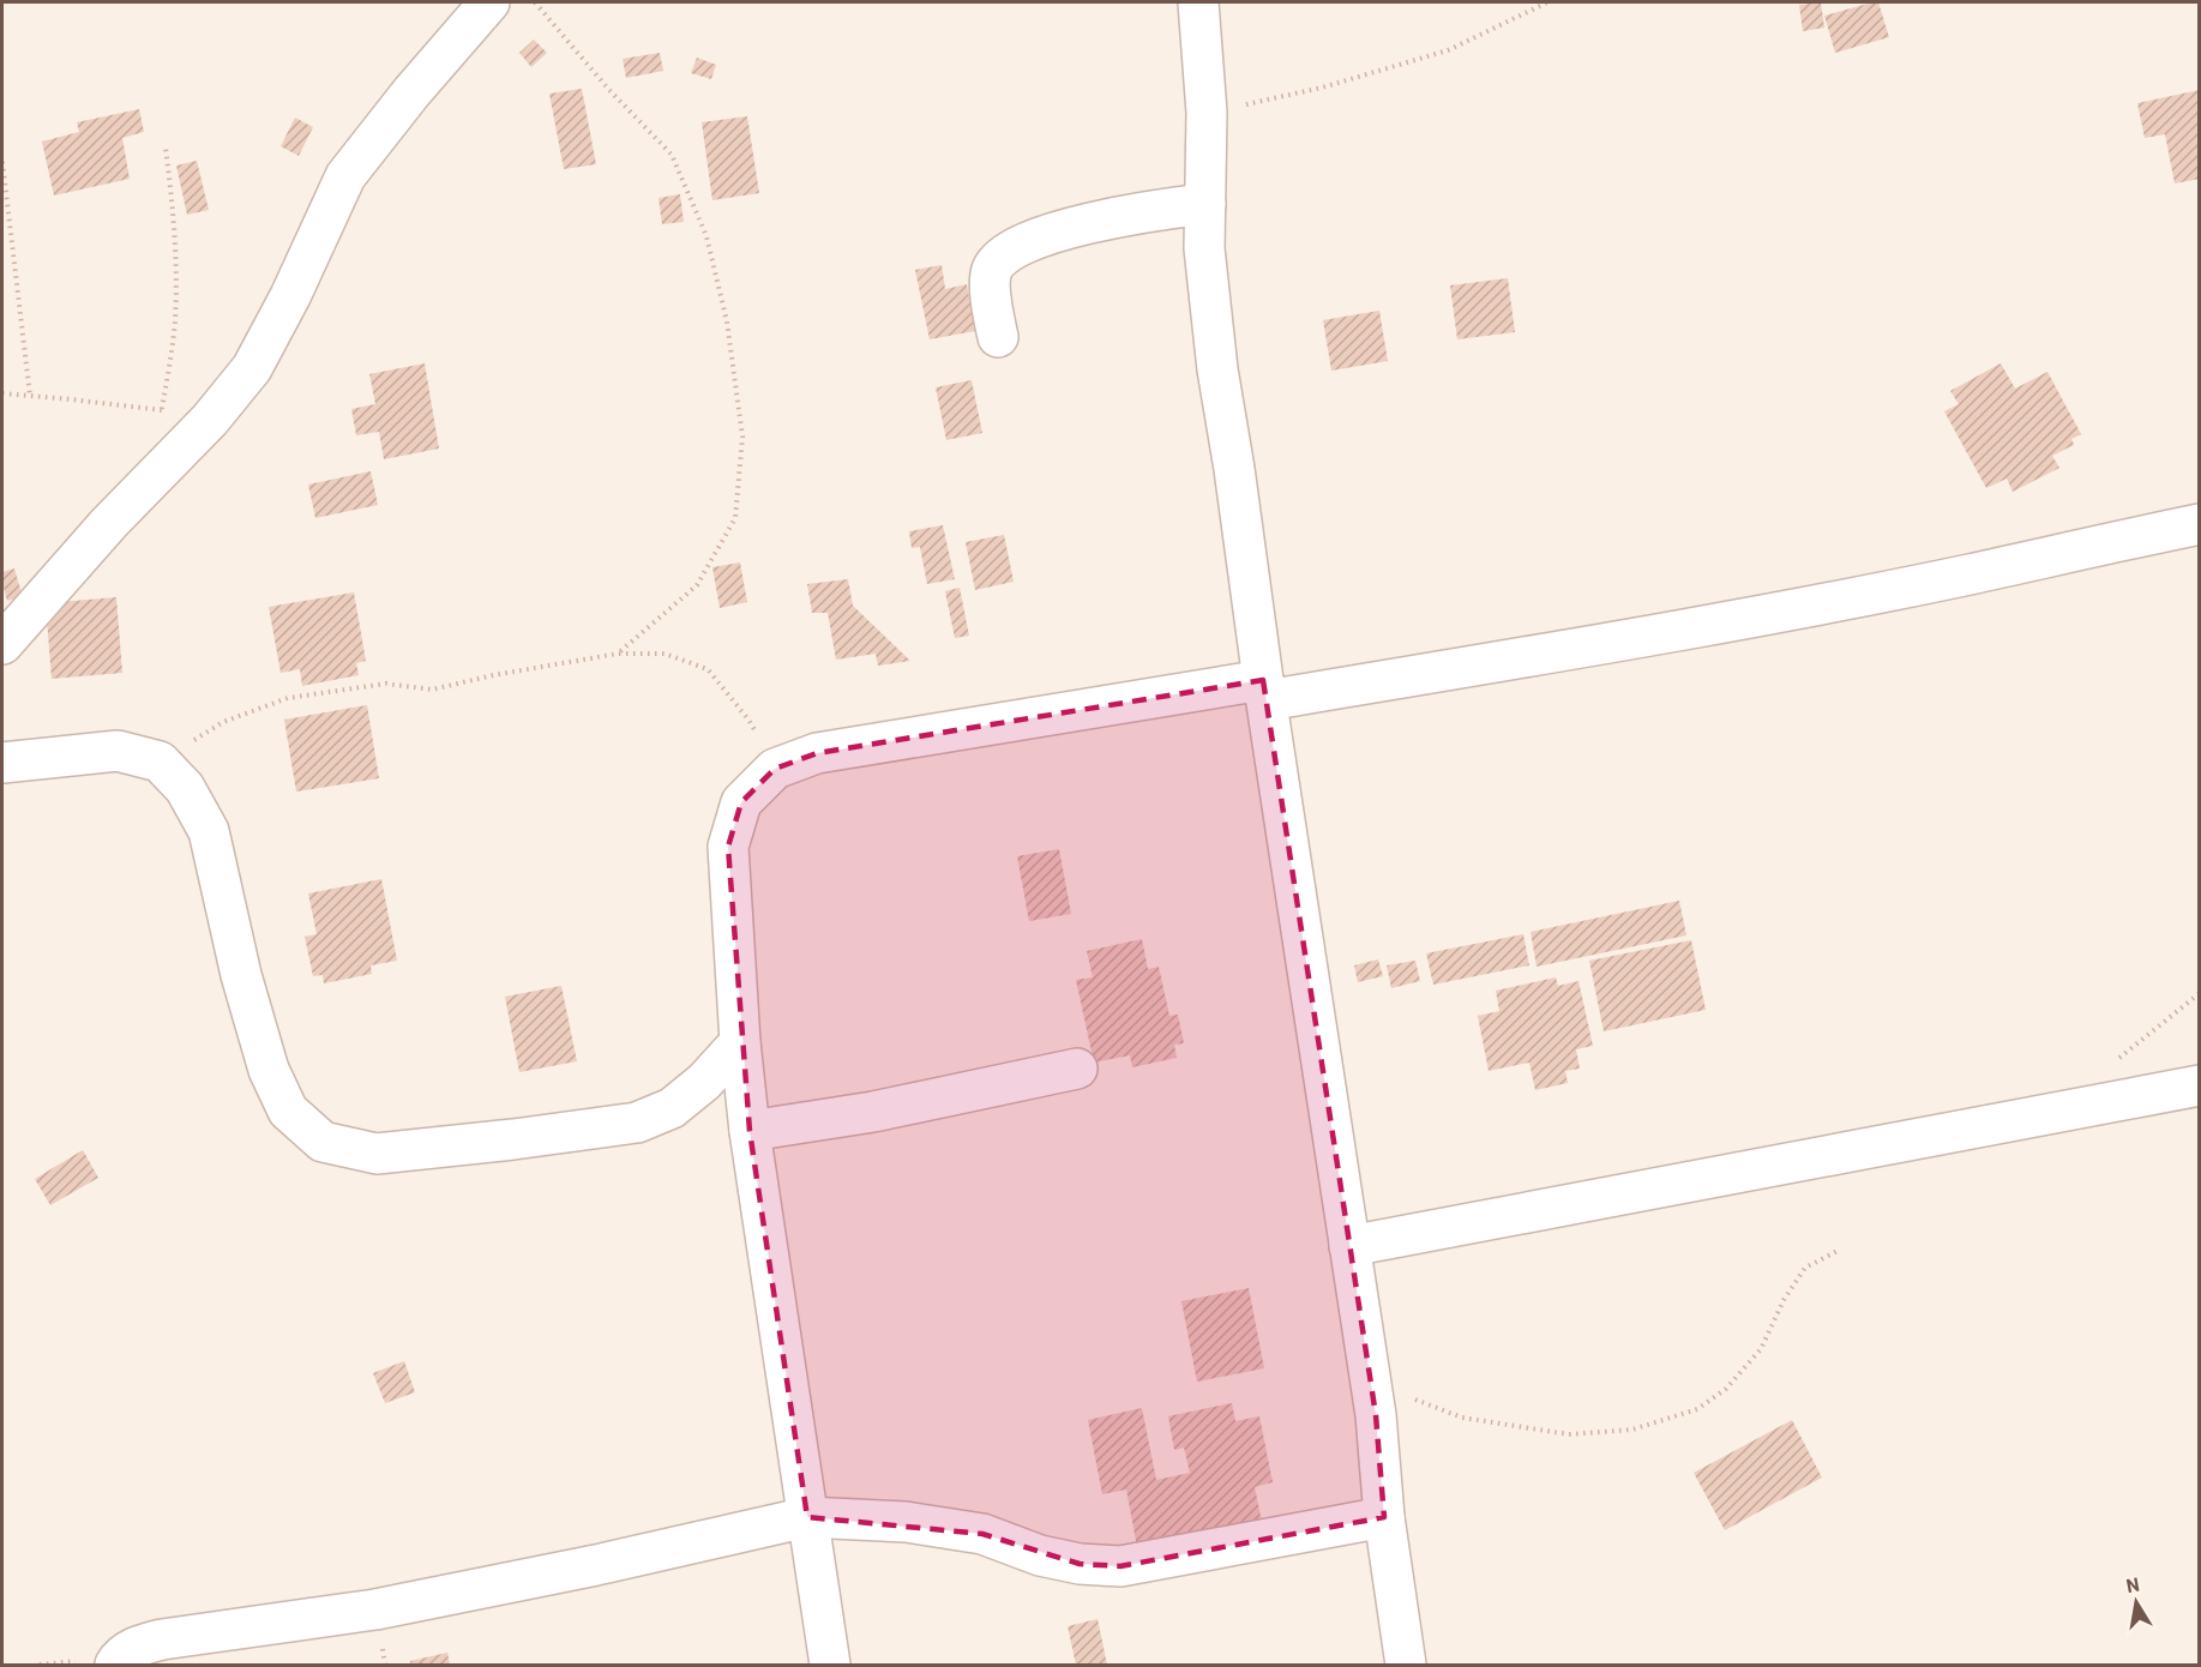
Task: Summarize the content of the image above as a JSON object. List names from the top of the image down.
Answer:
{
  "north": "top"
}
